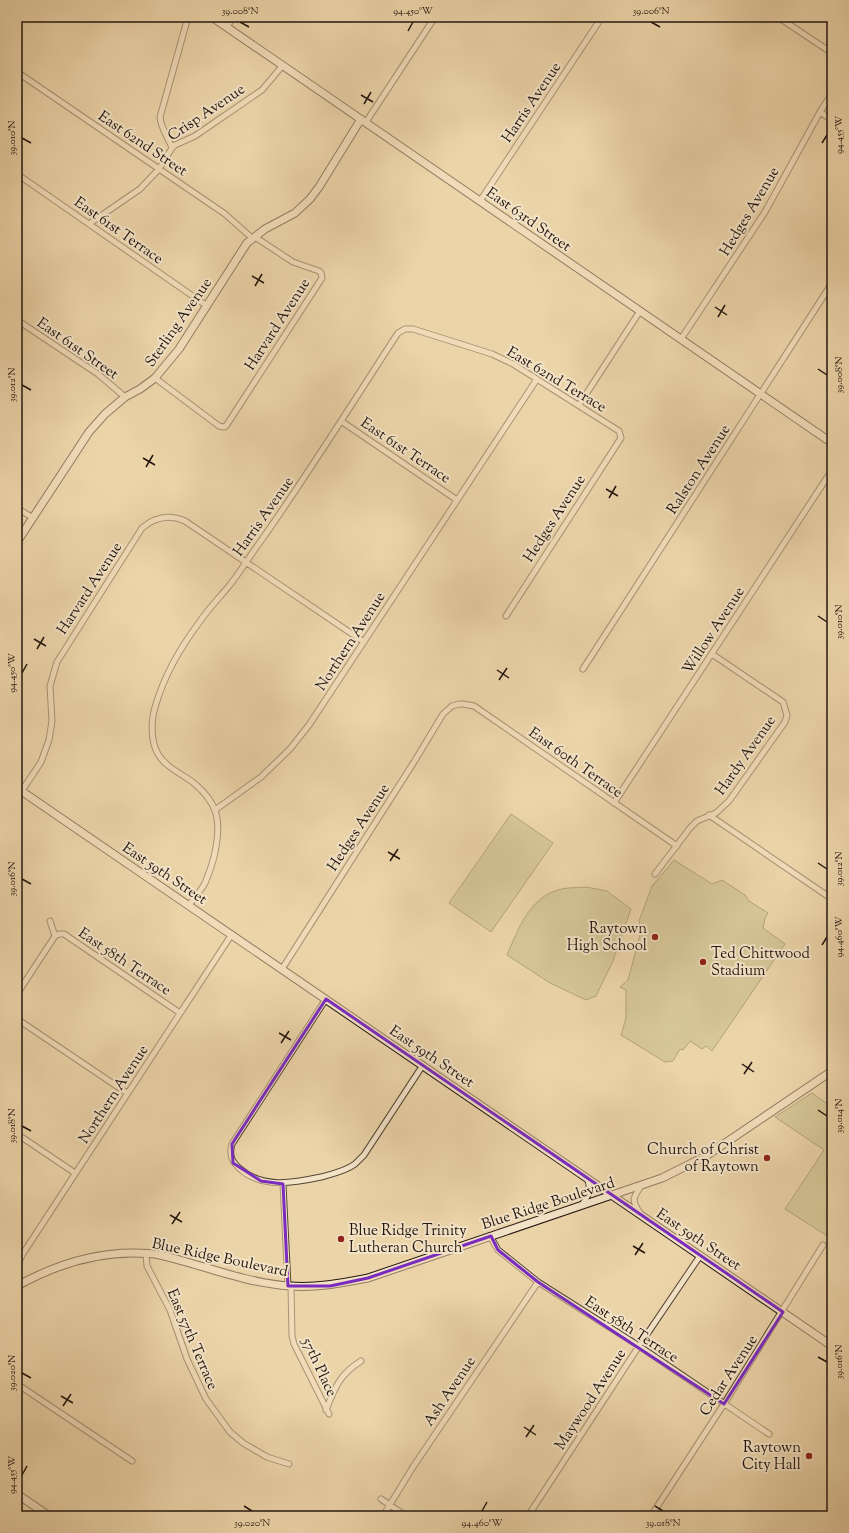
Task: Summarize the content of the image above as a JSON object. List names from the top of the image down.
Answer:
{
  "streets": {
    "street": [
      "Harris Avenue",
      "Crisp Avenue",
      "East 62nd Street",
      "Hedges Avenue",
      "East 63rd Street",
      "East 61st Terrace",
      "Sterling Avenue",
      "Harvard Avenue",
      "East 61st Street",
      "East 62nd Terrace",
      "Ralston Avenue",
      "Willow Avenue",
      "Northern Avenue",
      "Hardy Avenue",
      "East 60th Terrace",
      "East 59th Street",
      "East 58th Terrace",
      "Blue Ridge Boulevard",
      "East 57th Terrace",
      "57th Place",
      "Cedar Avenue",
      "Ash Avenue",
      "Maywood Avenue"
    ]
  },
  "crossings": [
    ["Harris Avenue", "East 63rd Street"],
    ["Harris Avenue", "East 61st Terrace"],
    ["Harris Avenue", "Harvard Avenue"],
    ["Harris Avenue", "East 62nd Terrace"],
    ["Harris Avenue", "Northern Avenue"],
    ["Crisp Avenue", "East 62nd Street"],
    ["Crisp Avenue", "East 63rd Street"],
    ["Crisp Avenue", "East 61st Terrace"],
    ["East 62nd Street", "Sterling Avenue"],
    ["East 62nd Street", "Harvard Avenue"],
    ["Hedges Avenue", "East 63rd Street"],
    ["Hedges Avenue", "East 62nd Terrace"],
    ["Hedges Avenue", "East 60th Terrace"],
    ["Hedges Avenue", "East 59th Street"],
    ["East 63rd Street", "Sterling Avenue"],
    ["East 63rd Street", "Ralston Avenue"],
    ["East 61st Terrace", "Sterling Avenue"],
    ["East 61st Terrace", "Northern Avenue"],
    ["Sterling Avenue", "Harvard Avenue"],
    ["Sterling Avenue", "East 61st Street"],
    ["Harvard Avenue", "East 59th Street"],
    ["East 62nd Terrace", "Northern Avenue"],
    ["Willow Avenue", "Hardy Avenue"],
    ["Willow Avenue", "East 60th Terrace"],
    ["Northern Avenue", "East 59th Street"],
    ["Northern Avenue", "East 58th Terrace"],
    ["Hardy Avenue", "East 60th Terrace"],
    ["East 59th Street", "Blue Ridge Boulevard"],
    ["East 59th Street", "Cedar Avenue"],
    ["East 59th Street", "Maywood Avenue"],
    ["East 58th Terrace", "Blue Ridge Boulevard"],
    ["East 58th Terrace", "Cedar Avenue"],
    ["East 58th Terrace", "Ash Avenue"],
    ["East 58th Terrace", "Maywood Avenue"],
    ["Blue Ridge Boulevard", "East 57th Terrace"],
    ["Blue Ridge Boulevard", "57th Place"]
  ],
  "places": [
    "Raytown High School",
    "Ted Chittwood Stadium",
    "Church of Christ of Raytown",
    "Blue Ridge Trinity Lutheran Church",
    "Raytown City Hall"
  ],
  "coordinates": [
    "39.008°N",
    "94.450°W",
    "39.006°N",
    "94.455°W",
    "39.010°N",
    "39.012°N",
    "39.016°N",
    "94.460°W",
    "39.014°N",
    "39.018°N",
    "39.020°N"
  ]
}
